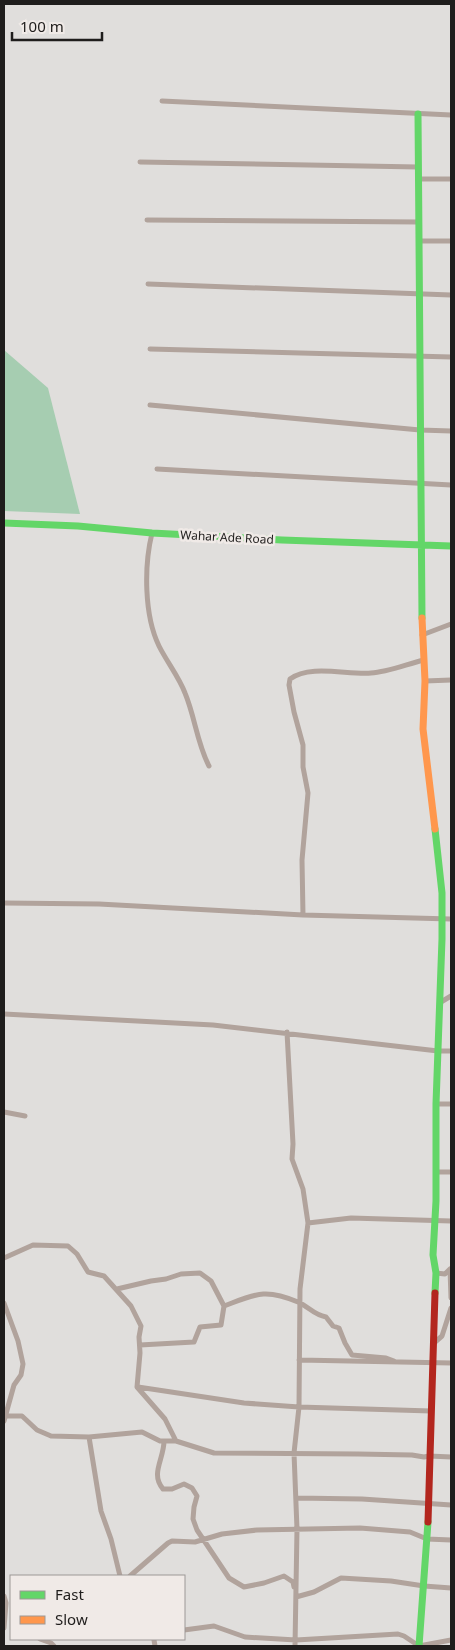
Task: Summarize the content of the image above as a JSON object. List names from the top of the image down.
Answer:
{
  "streets": {
    "street": ["Wahar Ade Road"]
  },
  "legend": ["Fast", "Slow"],
  "scale_bar": "100 m"
}
